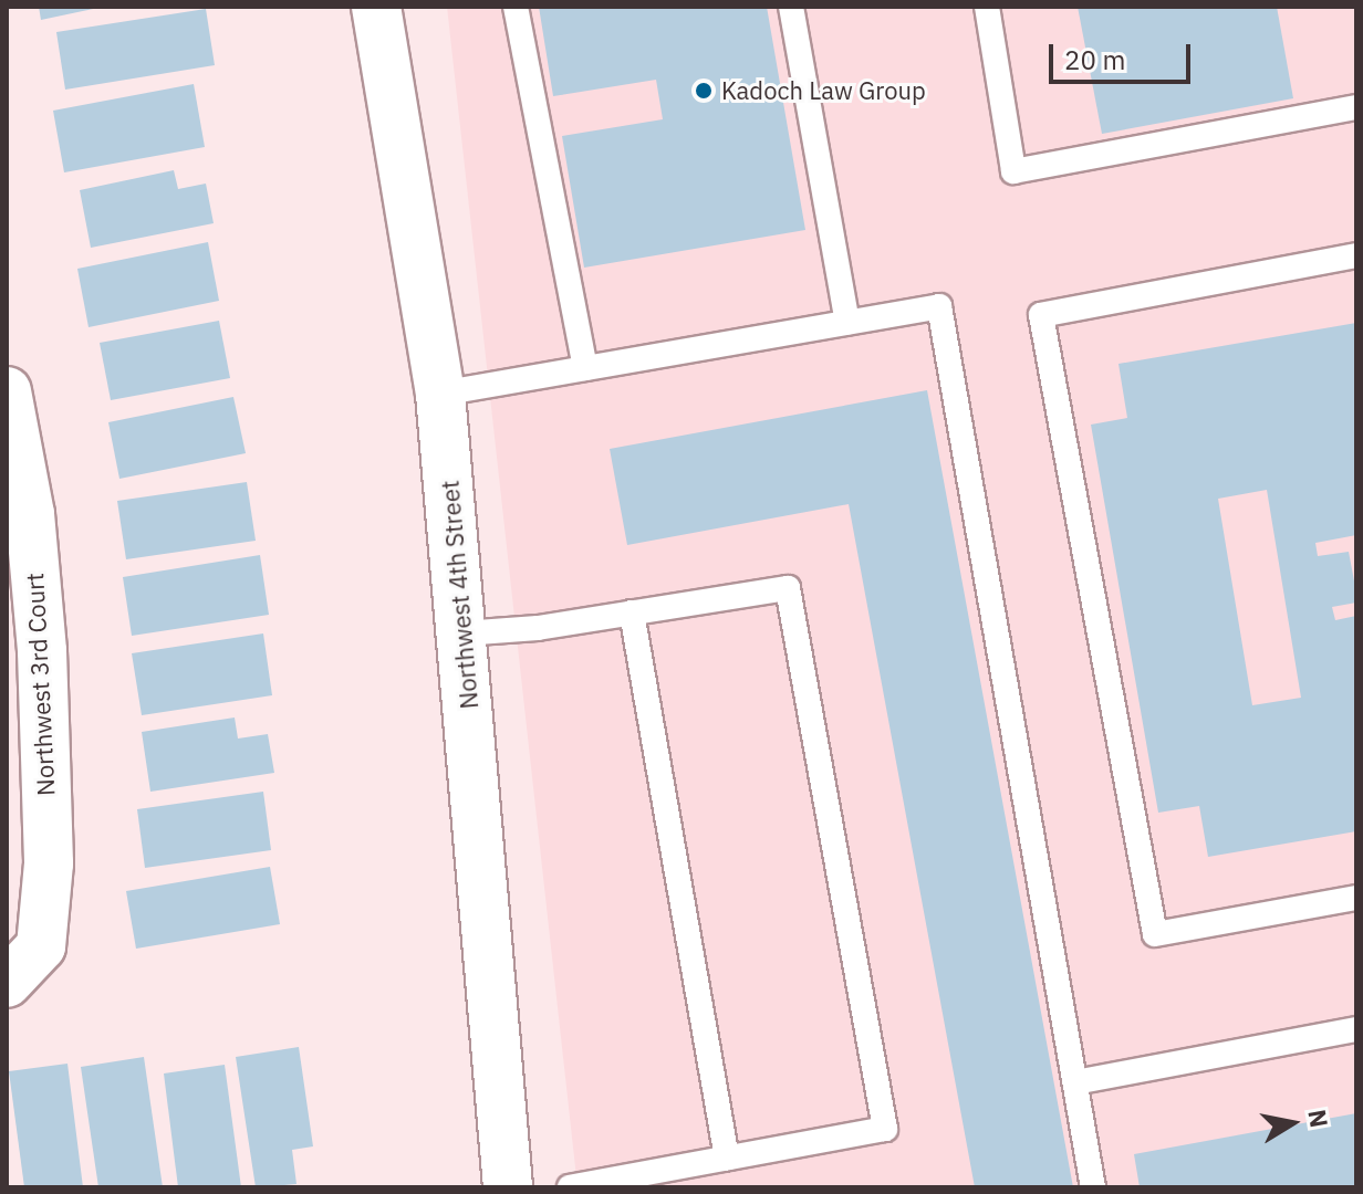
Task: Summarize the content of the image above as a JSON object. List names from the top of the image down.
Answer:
{
  "streets": {
    "street": ["Northwest 4th Street", "Northwest 3rd Court"]
  },
  "places": ["Kadoch Law Group"],
  "scale_bar": "20 m",
  "north": "right"
}
